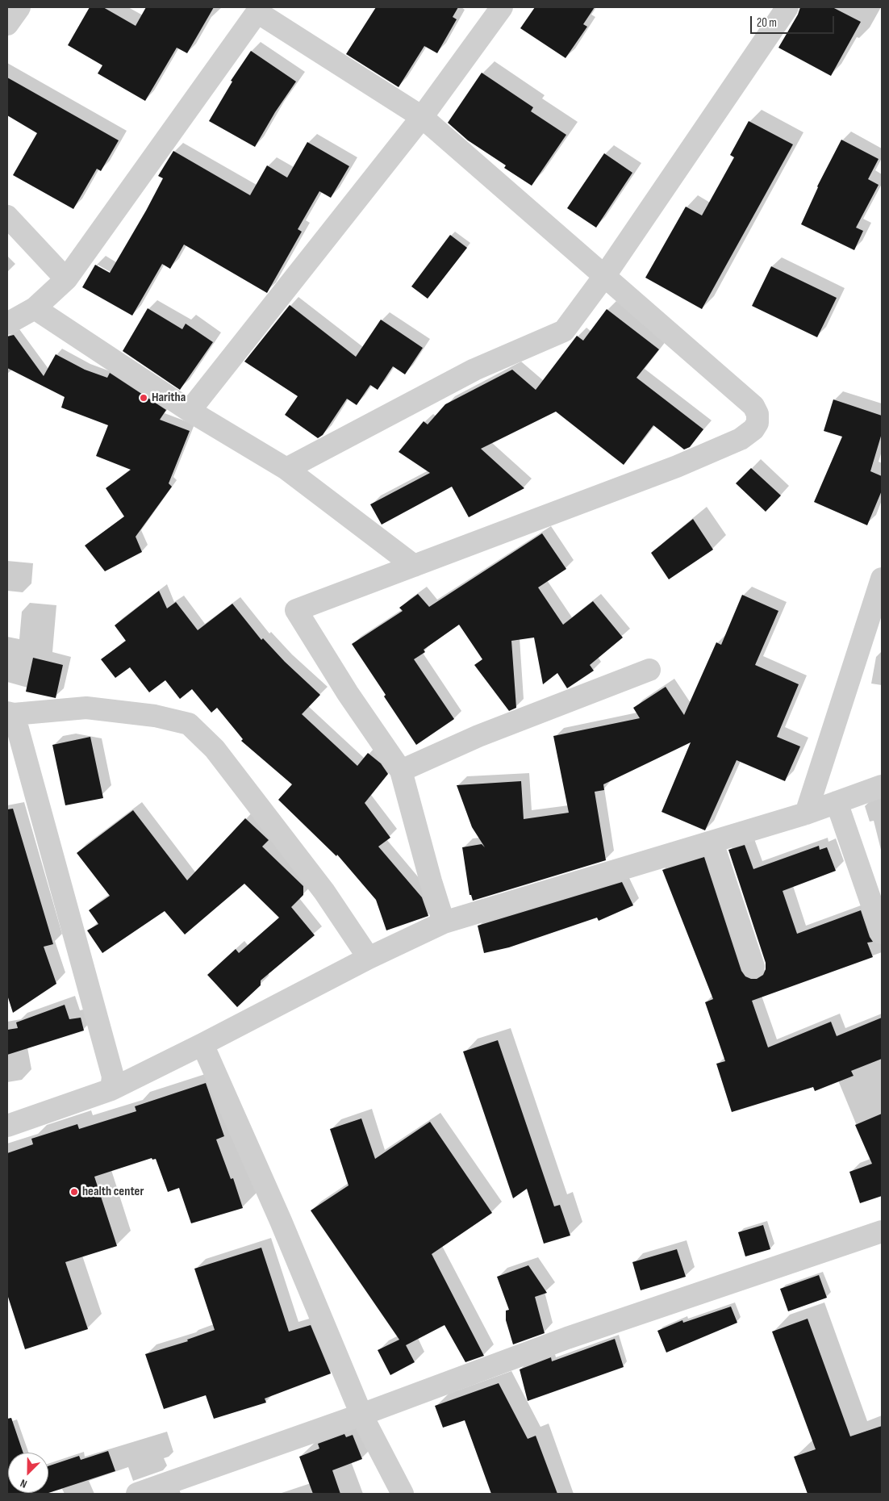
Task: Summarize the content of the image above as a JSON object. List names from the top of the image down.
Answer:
{
  "places": ["Haritha", "health center"],
  "scale_bar": "20 m",
  "north": "bottom left"
}
